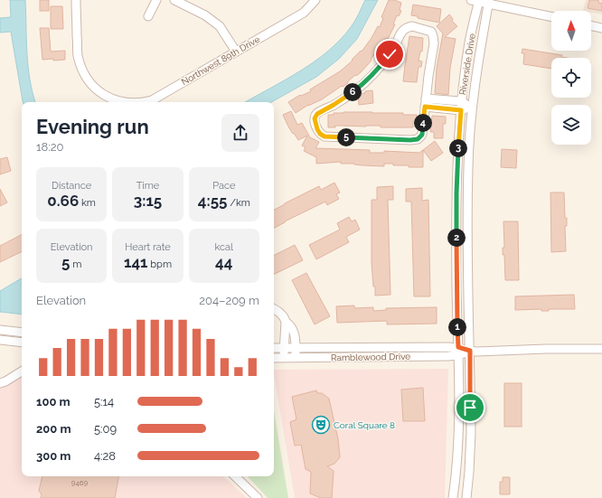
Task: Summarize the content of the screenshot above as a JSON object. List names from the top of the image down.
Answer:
{
  "streets": {
    "street": ["Northwest 89th Drive", "Riverside Drive", "Ramblewood Drive"]
  },
  "crossings": [
    ["Riverside Drive", "Ramblewood Drive"]
  ],
  "places": {
    "theatre": ["Coral Square 8"]
  },
  "house_numbers": ["9469"],
  "north": "top",
  "page": {
    "pins": [
      "6",
      "4",
      "5",
      "3",
      "2",
      "1"
    ],
    "heading": ["Evening run", "18:20"],
    "stats": [
      ["Distance", "0.66 km"],
      ["Time", "3:15"],
      ["Pace", "4:55 /km"],
      ["Elevation", "5 m"],
      ["Heart rate", "141 bpm"],
      ["kcal", "44"]
    ],
    "chart": ["Elevation", "204–209 m"],
    "list": [
      {
        "name": "100 m",
        "note": "5:14"
      },
      {
        "name": "200 m",
        "note": "5:09"
      },
      {
        "name": "300 m",
        "note": "4:28"
      }
    ]
  }
}
